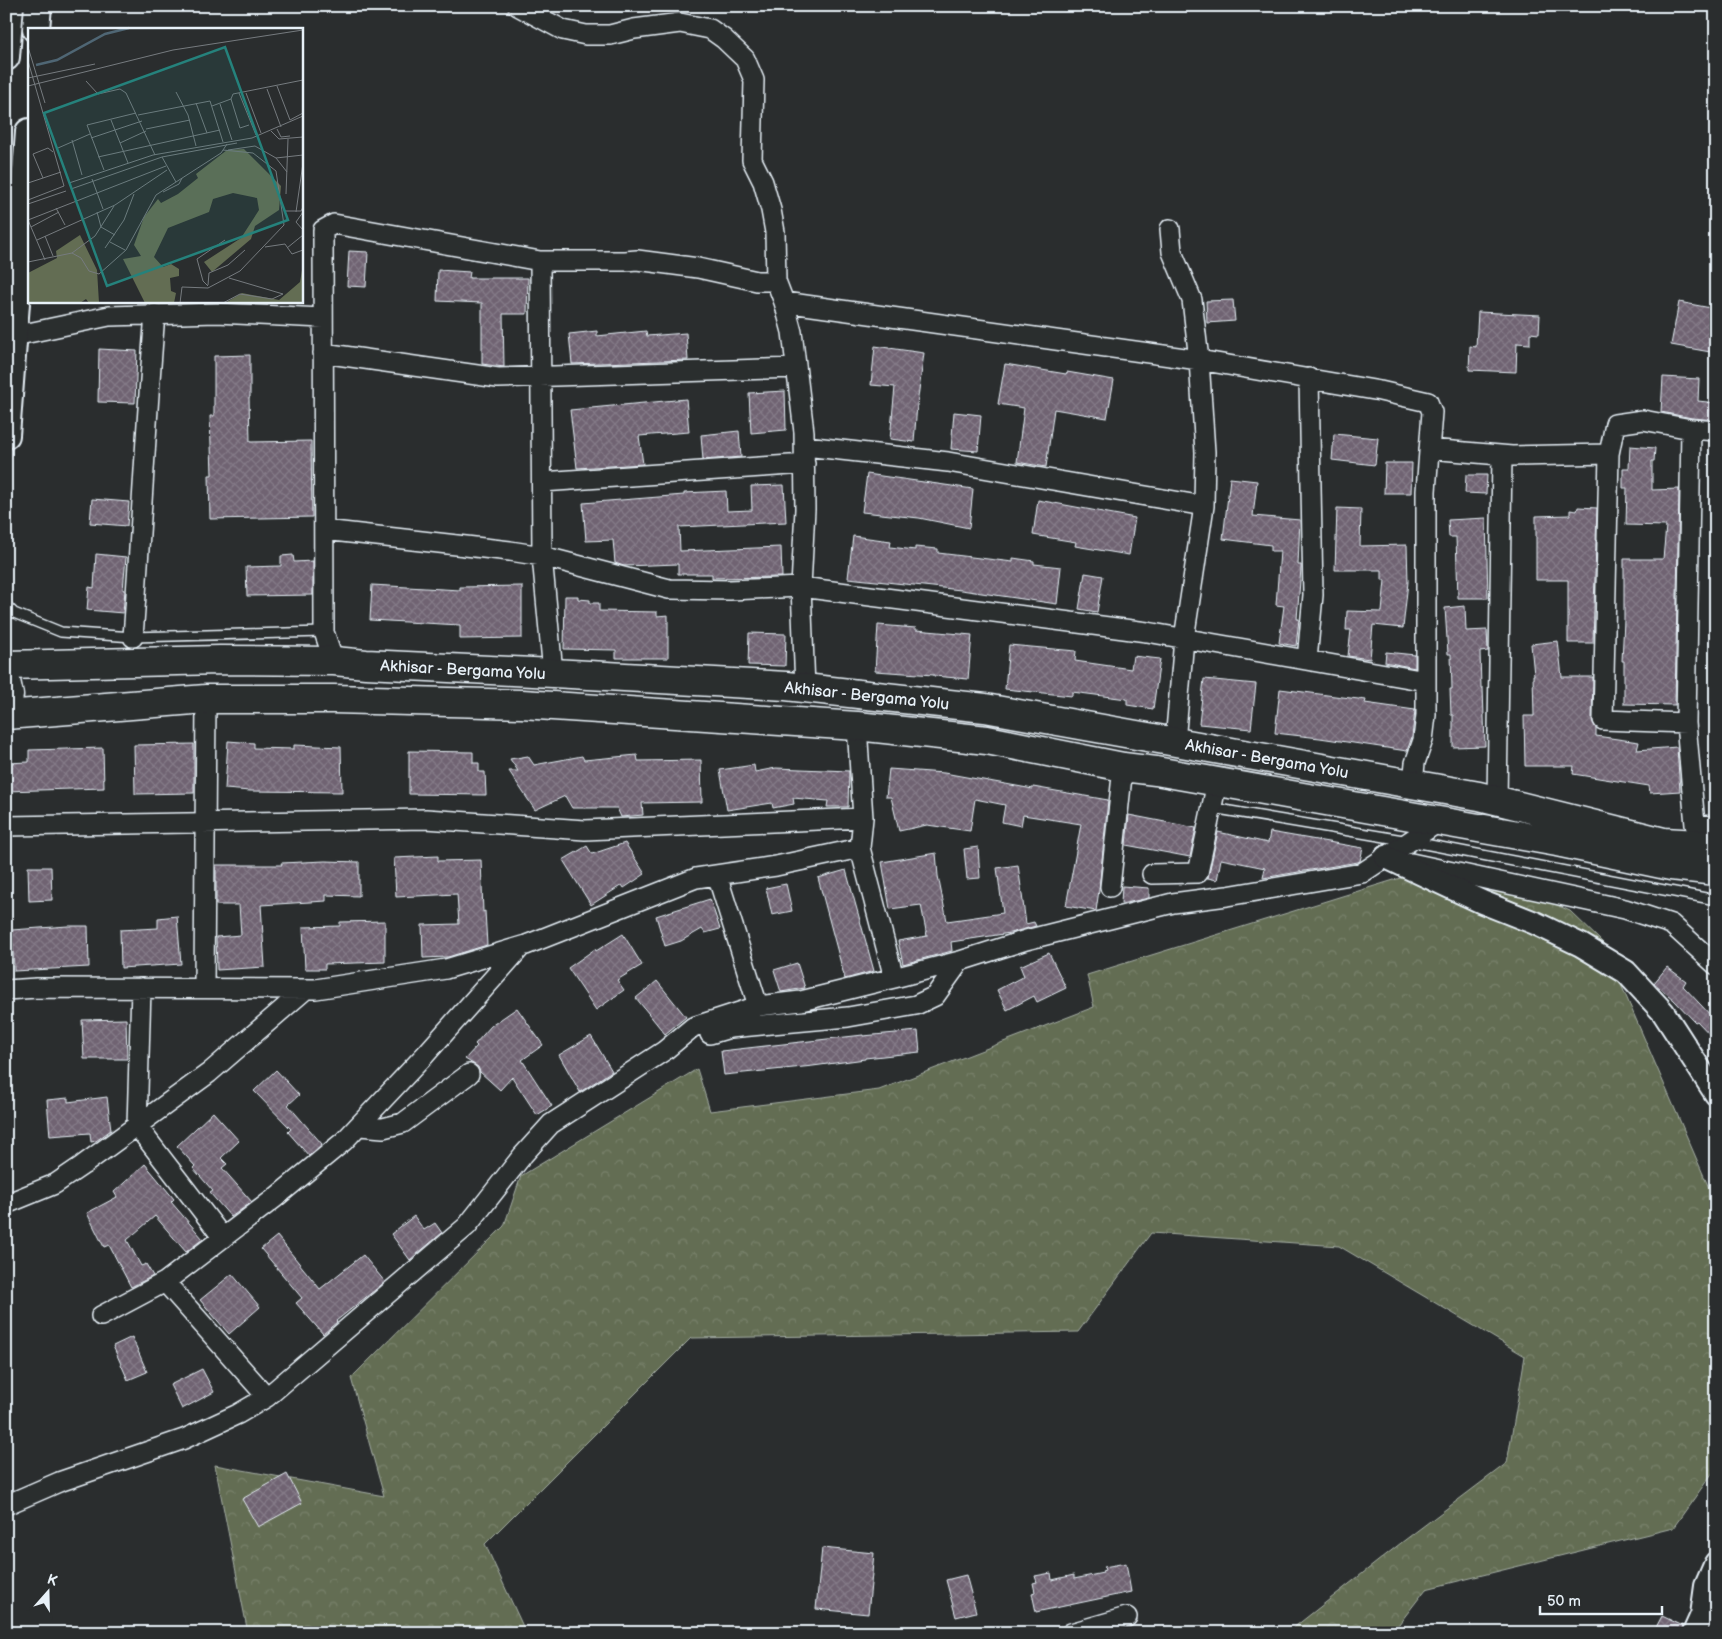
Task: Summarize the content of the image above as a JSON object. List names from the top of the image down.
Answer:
{
  "streets": {
    "main road": ["Akhisar - Bergama Yolu"]
  },
  "scale_bar": "50 m",
  "north": "top"
}
